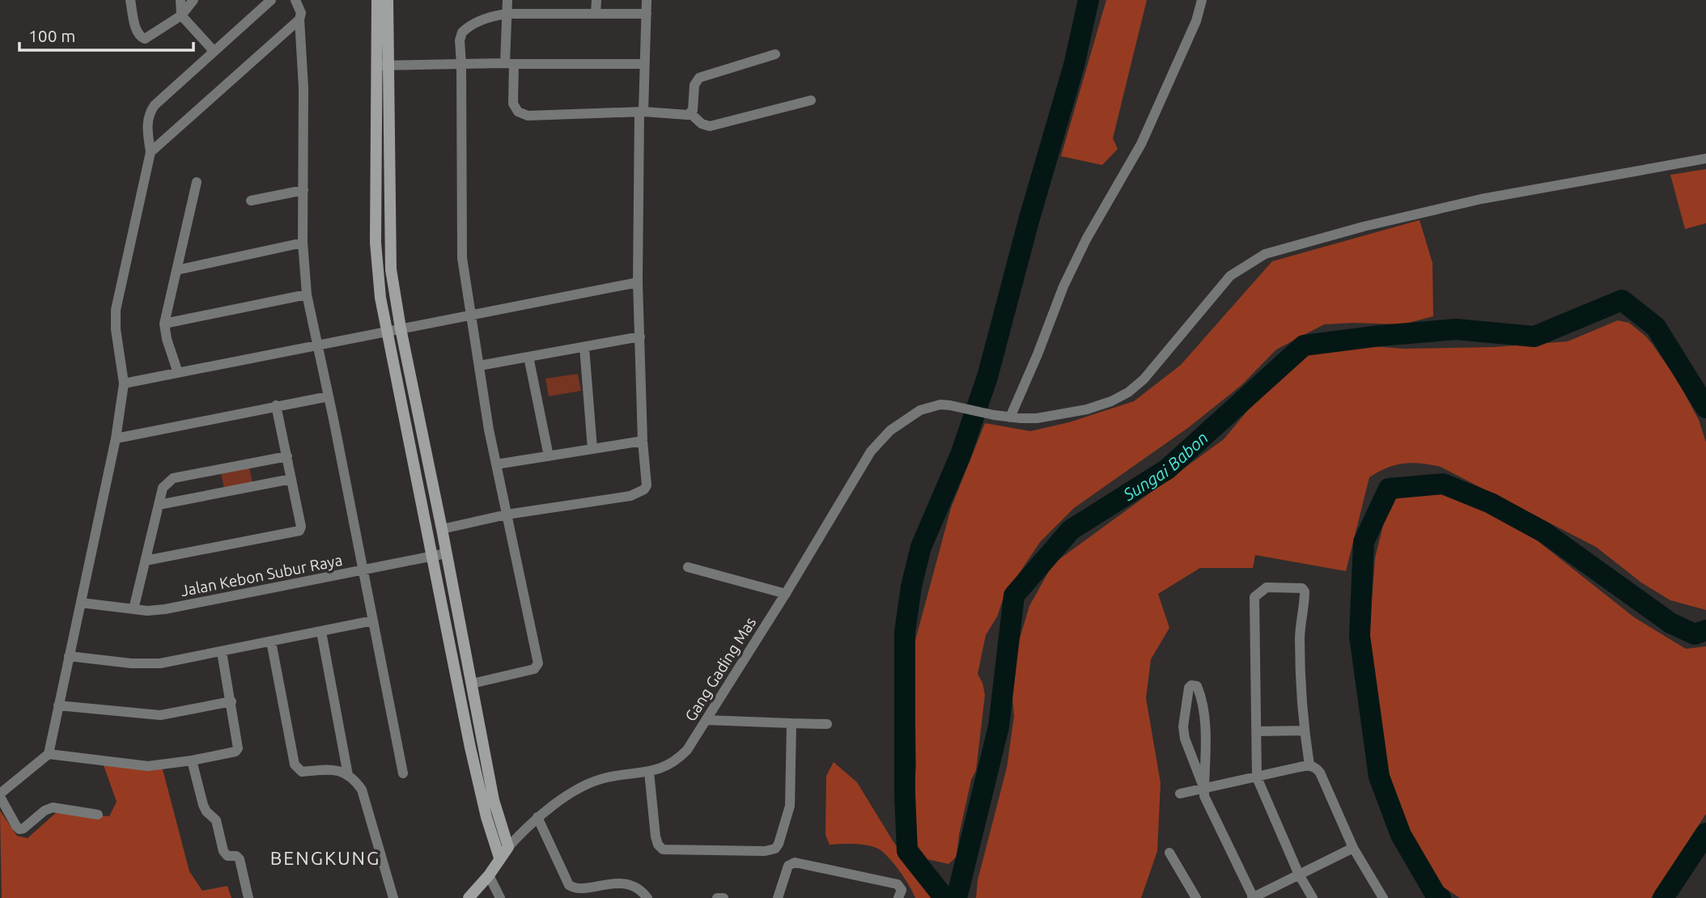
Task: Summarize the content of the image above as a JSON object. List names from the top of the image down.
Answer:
{
  "streets": {
    "street": ["Jalan Kebon Subur Raya", "Gang Gading Mas"]
  },
  "districts": ["BENGKUNG"],
  "water": ["Sungai Babon"],
  "scale_bar": "100 m"
}
